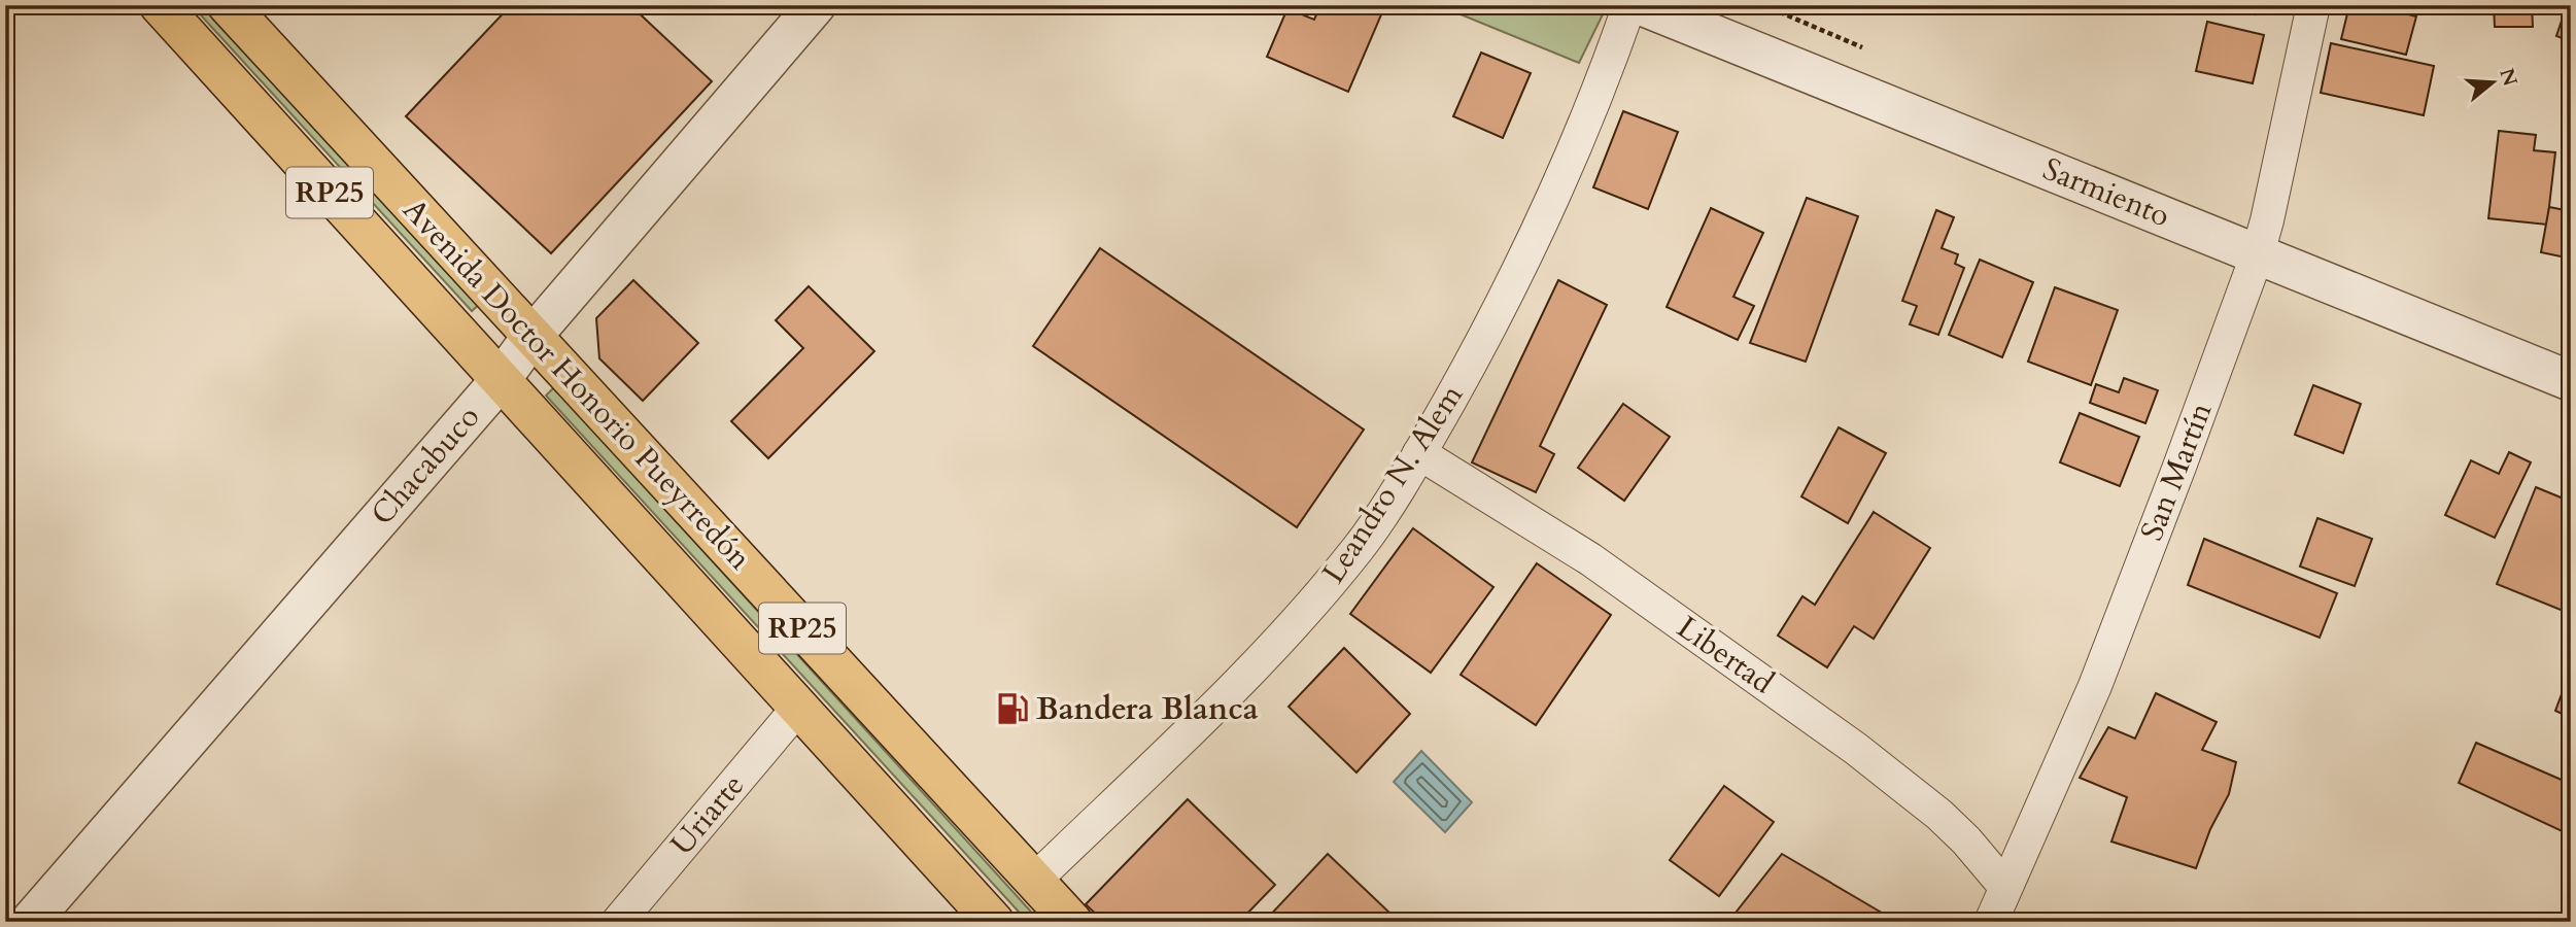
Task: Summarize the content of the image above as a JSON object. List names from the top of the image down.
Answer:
{
  "streets": {
    "main road": ["RP25", "Avenida Doctor Honorio Pueyrredón"],
    "street": [
      "Sarmiento",
      "Chacabuco",
      "San Martín",
      "Leandro N. Alem",
      "Libertad",
      "Uriarte"
    ]
  },
  "crossings": [
    ["Sarmiento", "San Martín"],
    ["Avenida Doctor Honorio Pueyrredón", "Chacabuco"],
    ["Avenida Doctor Honorio Pueyrredón", "Leandro N. Alem"],
    ["Avenida Doctor Honorio Pueyrredón", "Uriarte"],
    ["San Martín", "Libertad"],
    ["Leandro N. Alem", "Libertad"]
  ],
  "places": {
    "fuel station": ["Bandera Blanca"]
  },
  "north": "right"
}
